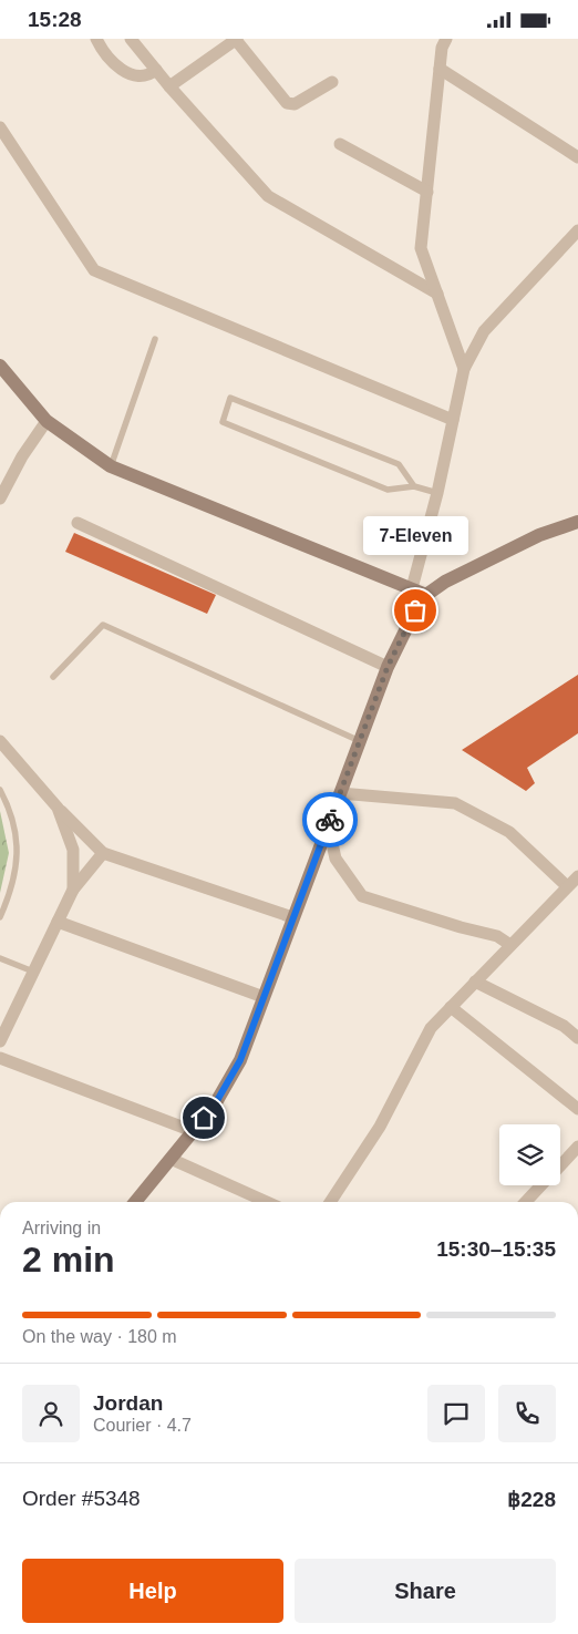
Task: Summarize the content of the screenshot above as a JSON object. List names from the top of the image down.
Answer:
{
  "places": ["7-Eleven"],
  "page": {
    "status": "15:28",
    "bubble": "7-Eleven",
    "heading": ["2 min", "Arriving in", "15:30–15:35"],
    "panel": [
      "Jordan",
      "Courier · 4.7",
      "Order #5348",
      "฿228"
    ],
    "bar": "On the way · 180 m",
    "buttons": ["Help", "Share"]
  }
}
